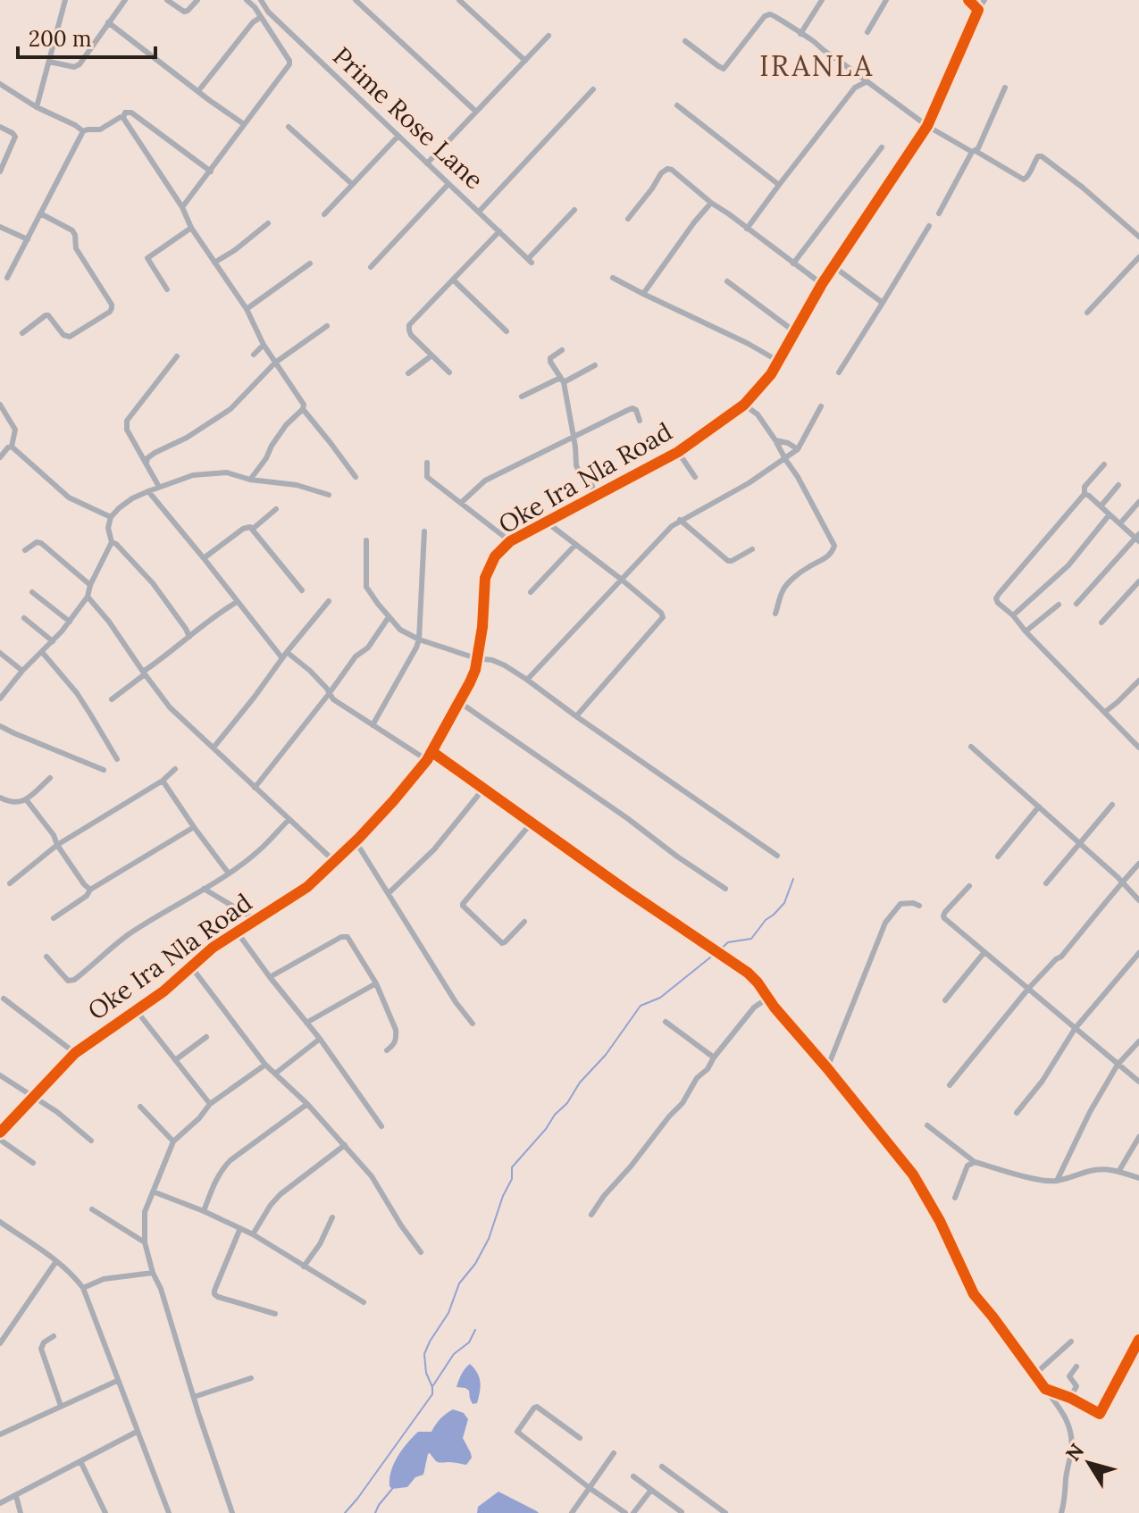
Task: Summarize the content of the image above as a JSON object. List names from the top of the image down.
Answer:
{
  "streets": {
    "street": ["Prime Rose Lane", "Oke Ira Nla Road"]
  },
  "districts": ["IRANLA"],
  "scale_bar": "200 m",
  "north": "top left"
}
